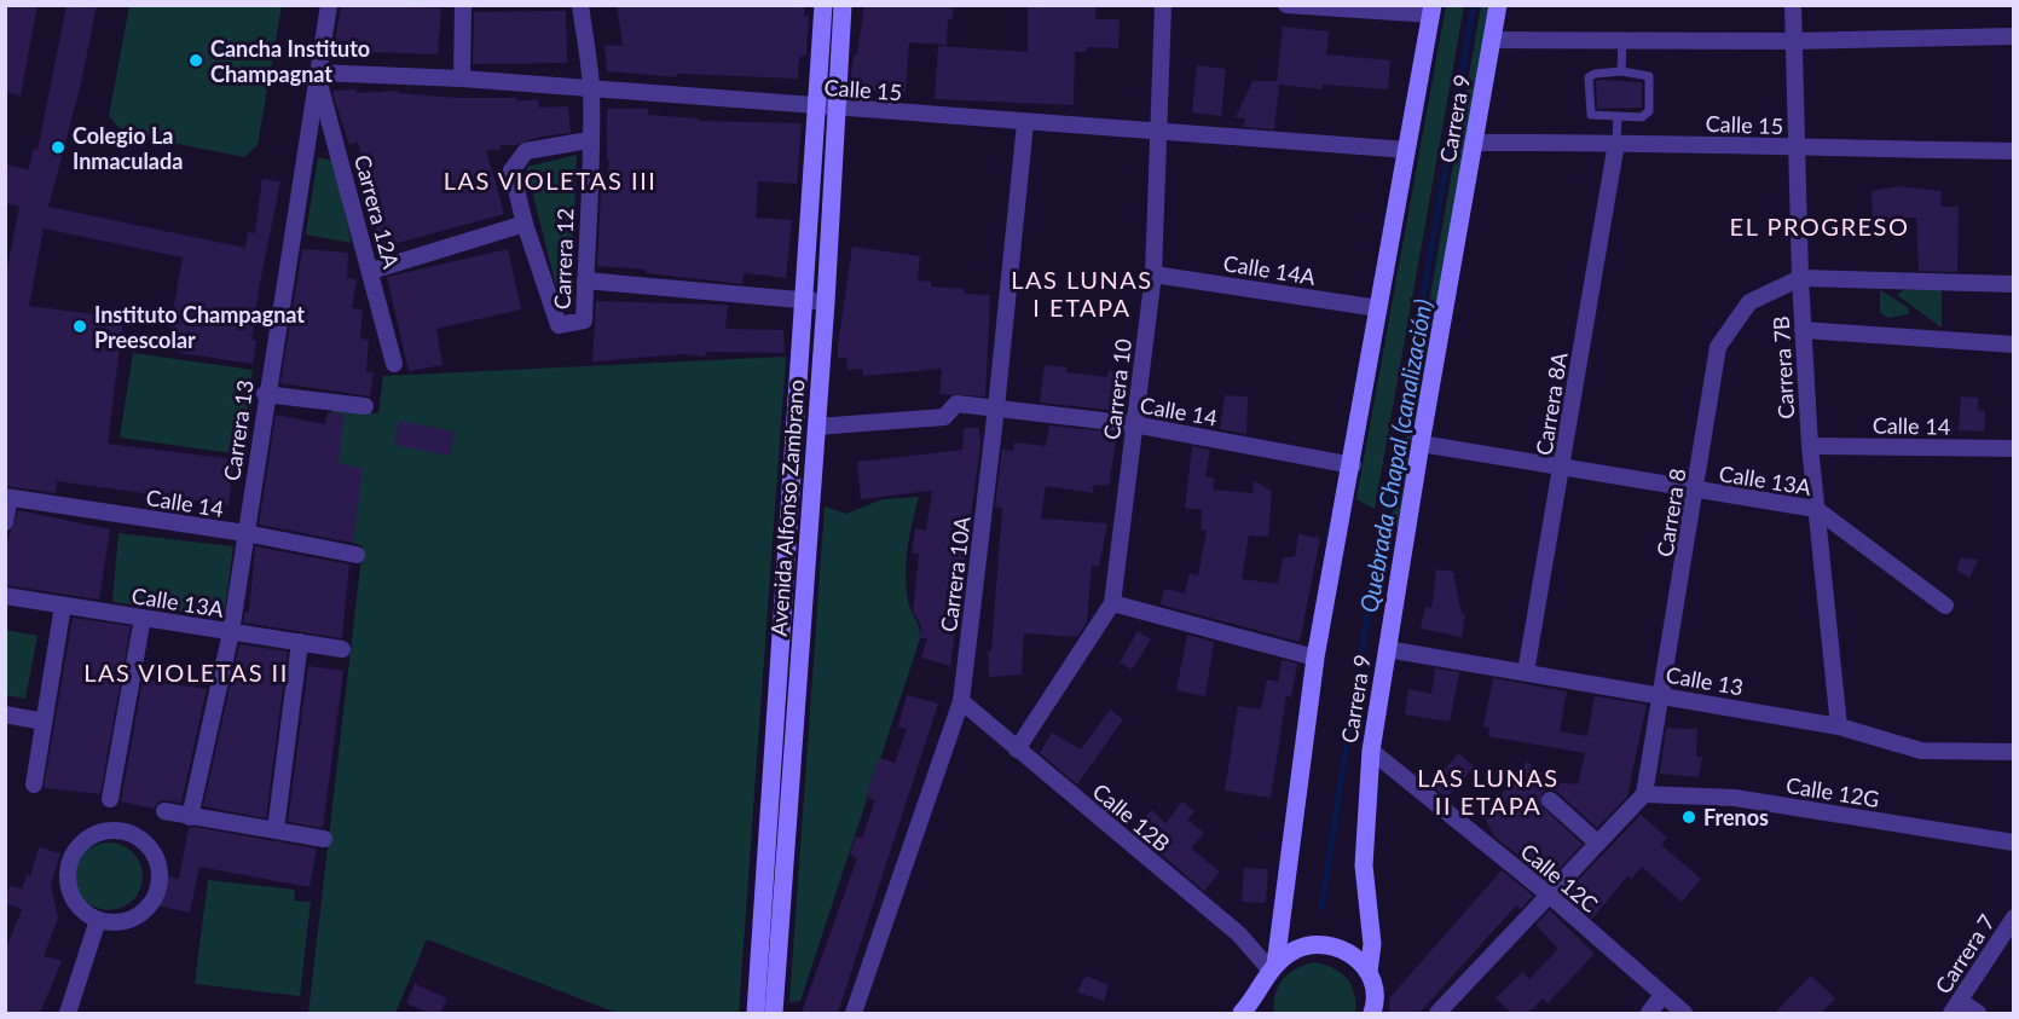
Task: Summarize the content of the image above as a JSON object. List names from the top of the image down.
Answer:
{
  "streets": {
    "main road": ["Carrera 9", "Avenida Alfonso Zambrano"],
    "street": [
      "Calle 15",
      "Carrera 12A",
      "Carrera 12",
      "Calle 14A",
      "Carrera 7B",
      "Carrera 10",
      "Carrera 8A",
      "Calle 14",
      "Carrera 13",
      "Calle 13A",
      "Carrera 8",
      "Carrera 10A",
      "Calle 13",
      "Calle 12G",
      "Calle 12B",
      "Calle 12C",
      "Carrera 7"
    ]
  },
  "crossings": [
    ["Calle 15", "Carrera 9"],
    ["Calle 15", "Carrera 12A"],
    ["Calle 15", "Carrera 12"],
    ["Calle 15", "Carrera 7B"],
    ["Calle 15", "Carrera 10"],
    ["Calle 15", "Carrera 8A"],
    ["Calle 15", "Carrera 13"],
    ["Calle 15", "Avenida Alfonso Zambrano"],
    ["Calle 15", "Carrera 10A"],
    ["Carrera 9", "Calle 14A"],
    ["Carrera 9", "Calle 14"],
    ["Carrera 9", "Calle 13A"],
    ["Carrera 9", "Calle 13"],
    ["Carrera 9", "Calle 12B"],
    ["Carrera 9", "Calle 12C"],
    ["Carrera 12A", "Carrera 13"],
    ["Calle 14A", "Carrera 10"],
    ["Carrera 7B", "Calle 14"],
    ["Carrera 7B", "Calle 13A"],
    ["Carrera 7B", "Carrera 8"],
    ["Carrera 7B", "Calle 13"],
    ["Carrera 10", "Calle 14"],
    ["Carrera 10", "Calle 12B"],
    ["Carrera 8A", "Calle 13A"],
    ["Carrera 8A", "Calle 13"],
    ["Calle 14", "Carrera 13"],
    ["Calle 14", "Avenida Alfonso Zambrano"],
    ["Calle 14", "Carrera 10A"],
    ["Carrera 13", "Calle 13A"],
    ["Calle 13A", "Carrera 8"],
    ["Carrera 8", "Calle 13"],
    ["Carrera 8", "Calle 12G"],
    ["Carrera 10A", "Calle 12B"]
  ],
  "districts": [
    "LAS VIOLETAS III",
    "EL PROGRESO",
    "LAS LUNAS I ETAPA",
    "LAS VIOLETAS II",
    "LAS LUNAS II ETAPA"
  ],
  "water": ["Quebrada Chapal (canalización)"],
  "places": [
    "Cancha Instituto Champagnat",
    "Colegio La Inmaculada",
    "Instituto Champagnat Preescolar",
    "Frenos"
  ]
}
